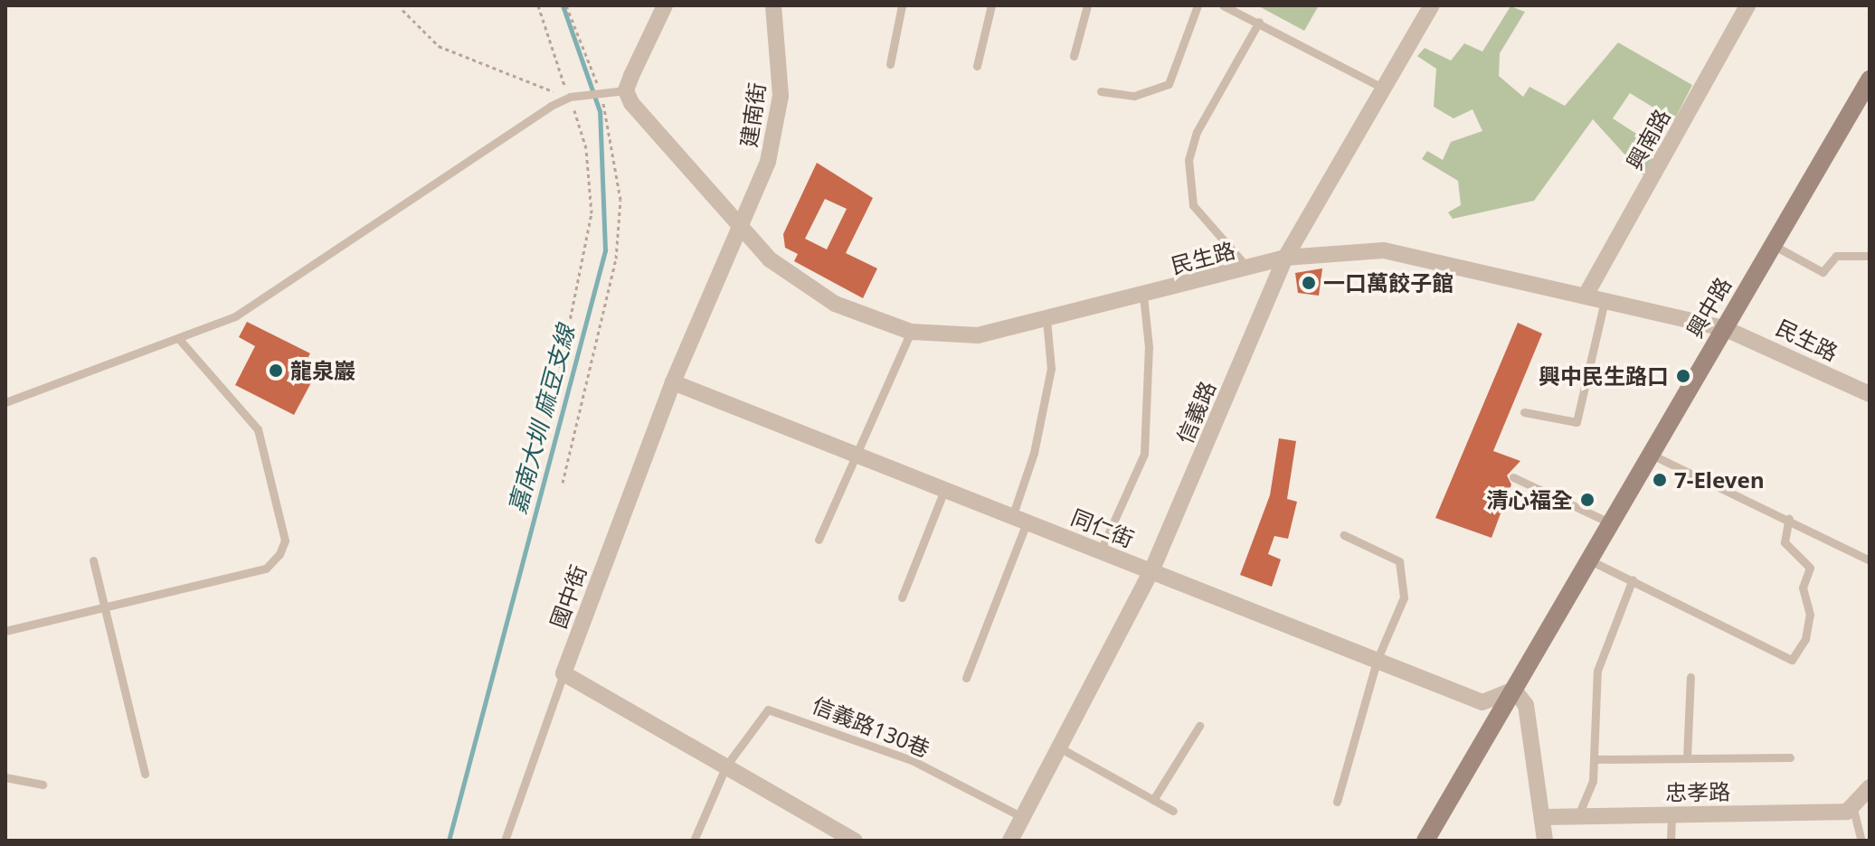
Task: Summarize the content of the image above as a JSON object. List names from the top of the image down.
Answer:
{
  "streets": {
    "main road": ["興中路"],
    "street": [
      "建南街",
      "興南路",
      "民生路",
      "信義路",
      "同仁街",
      "國中街",
      "忠孝路"
    ],
    "lane": ["信義路130巷"]
  },
  "crossings": [
    ["建南街", "民生路"],
    ["建南街", "國中街"],
    ["興南路", "民生路"],
    ["民生路", "興中路"],
    ["民生路", "信義路"],
    ["民生路", "國中街"],
    ["興中路", "同仁街"],
    ["信義路", "同仁街"],
    ["信義路", "信義路130巷"],
    ["同仁街", "國中街"]
  ],
  "water": ["嘉南大圳 麻豆支線"],
  "places": [
    "一口萬餃子館",
    "龍泉巖",
    "興中民生路口",
    "7-Eleven",
    "清心福全"
  ]
}
